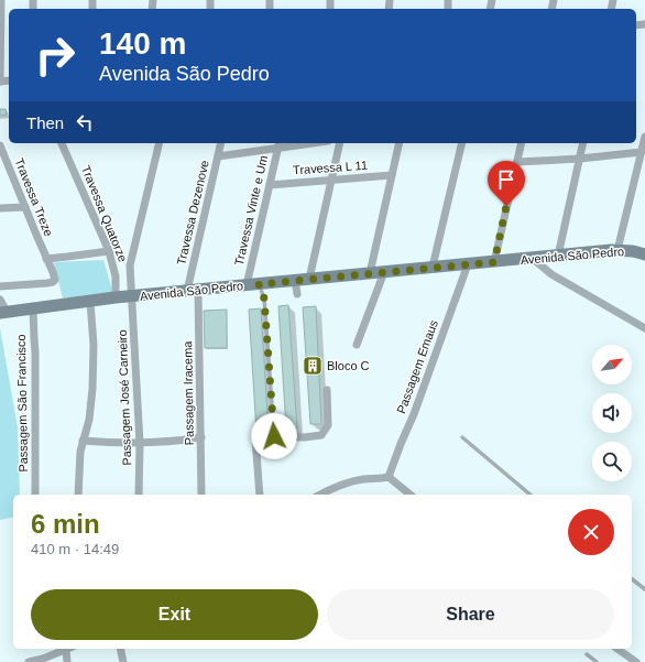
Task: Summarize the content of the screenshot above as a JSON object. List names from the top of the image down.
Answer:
{
  "streets": {
    "main road": ["Avenida São Pedro"],
    "street": [
      "Travessa L 11",
      "Travessa Treze",
      "Travessa Vinte e Um",
      "Travessa Dezenove",
      "Travessa Quatorze",
      "Passagem Emaus",
      "Passagem Iracema",
      "Passagem José Carneiro",
      "Passagem São Francisco"
    ]
  },
  "crossings": [
    ["Travessa L 11", "Travessa Vinte e Um"],
    ["Travessa Vinte e Um", "Avenida São Pedro"],
    ["Travessa Dezenove", "Avenida São Pedro"],
    ["Travessa Dezenove", "Passagem Iracema"],
    ["Travessa Quatorze", "Avenida São Pedro"],
    ["Avenida São Pedro", "Passagem Emaus"],
    ["Avenida São Pedro", "Passagem Iracema"],
    ["Avenida São Pedro", "Passagem José Carneiro"],
    ["Avenida São Pedro", "Passagem São Francisco"]
  ],
  "places": {
    "building": ["Bloco C"]
  },
  "north": "top right",
  "page": {
    "turn": ["140 m", "Avenida São Pedro"],
    "then": "Then",
    "heading": ["6 min", "410 m · 14:49"],
    "buttons": ["Exit", "Share"]
  }
}
